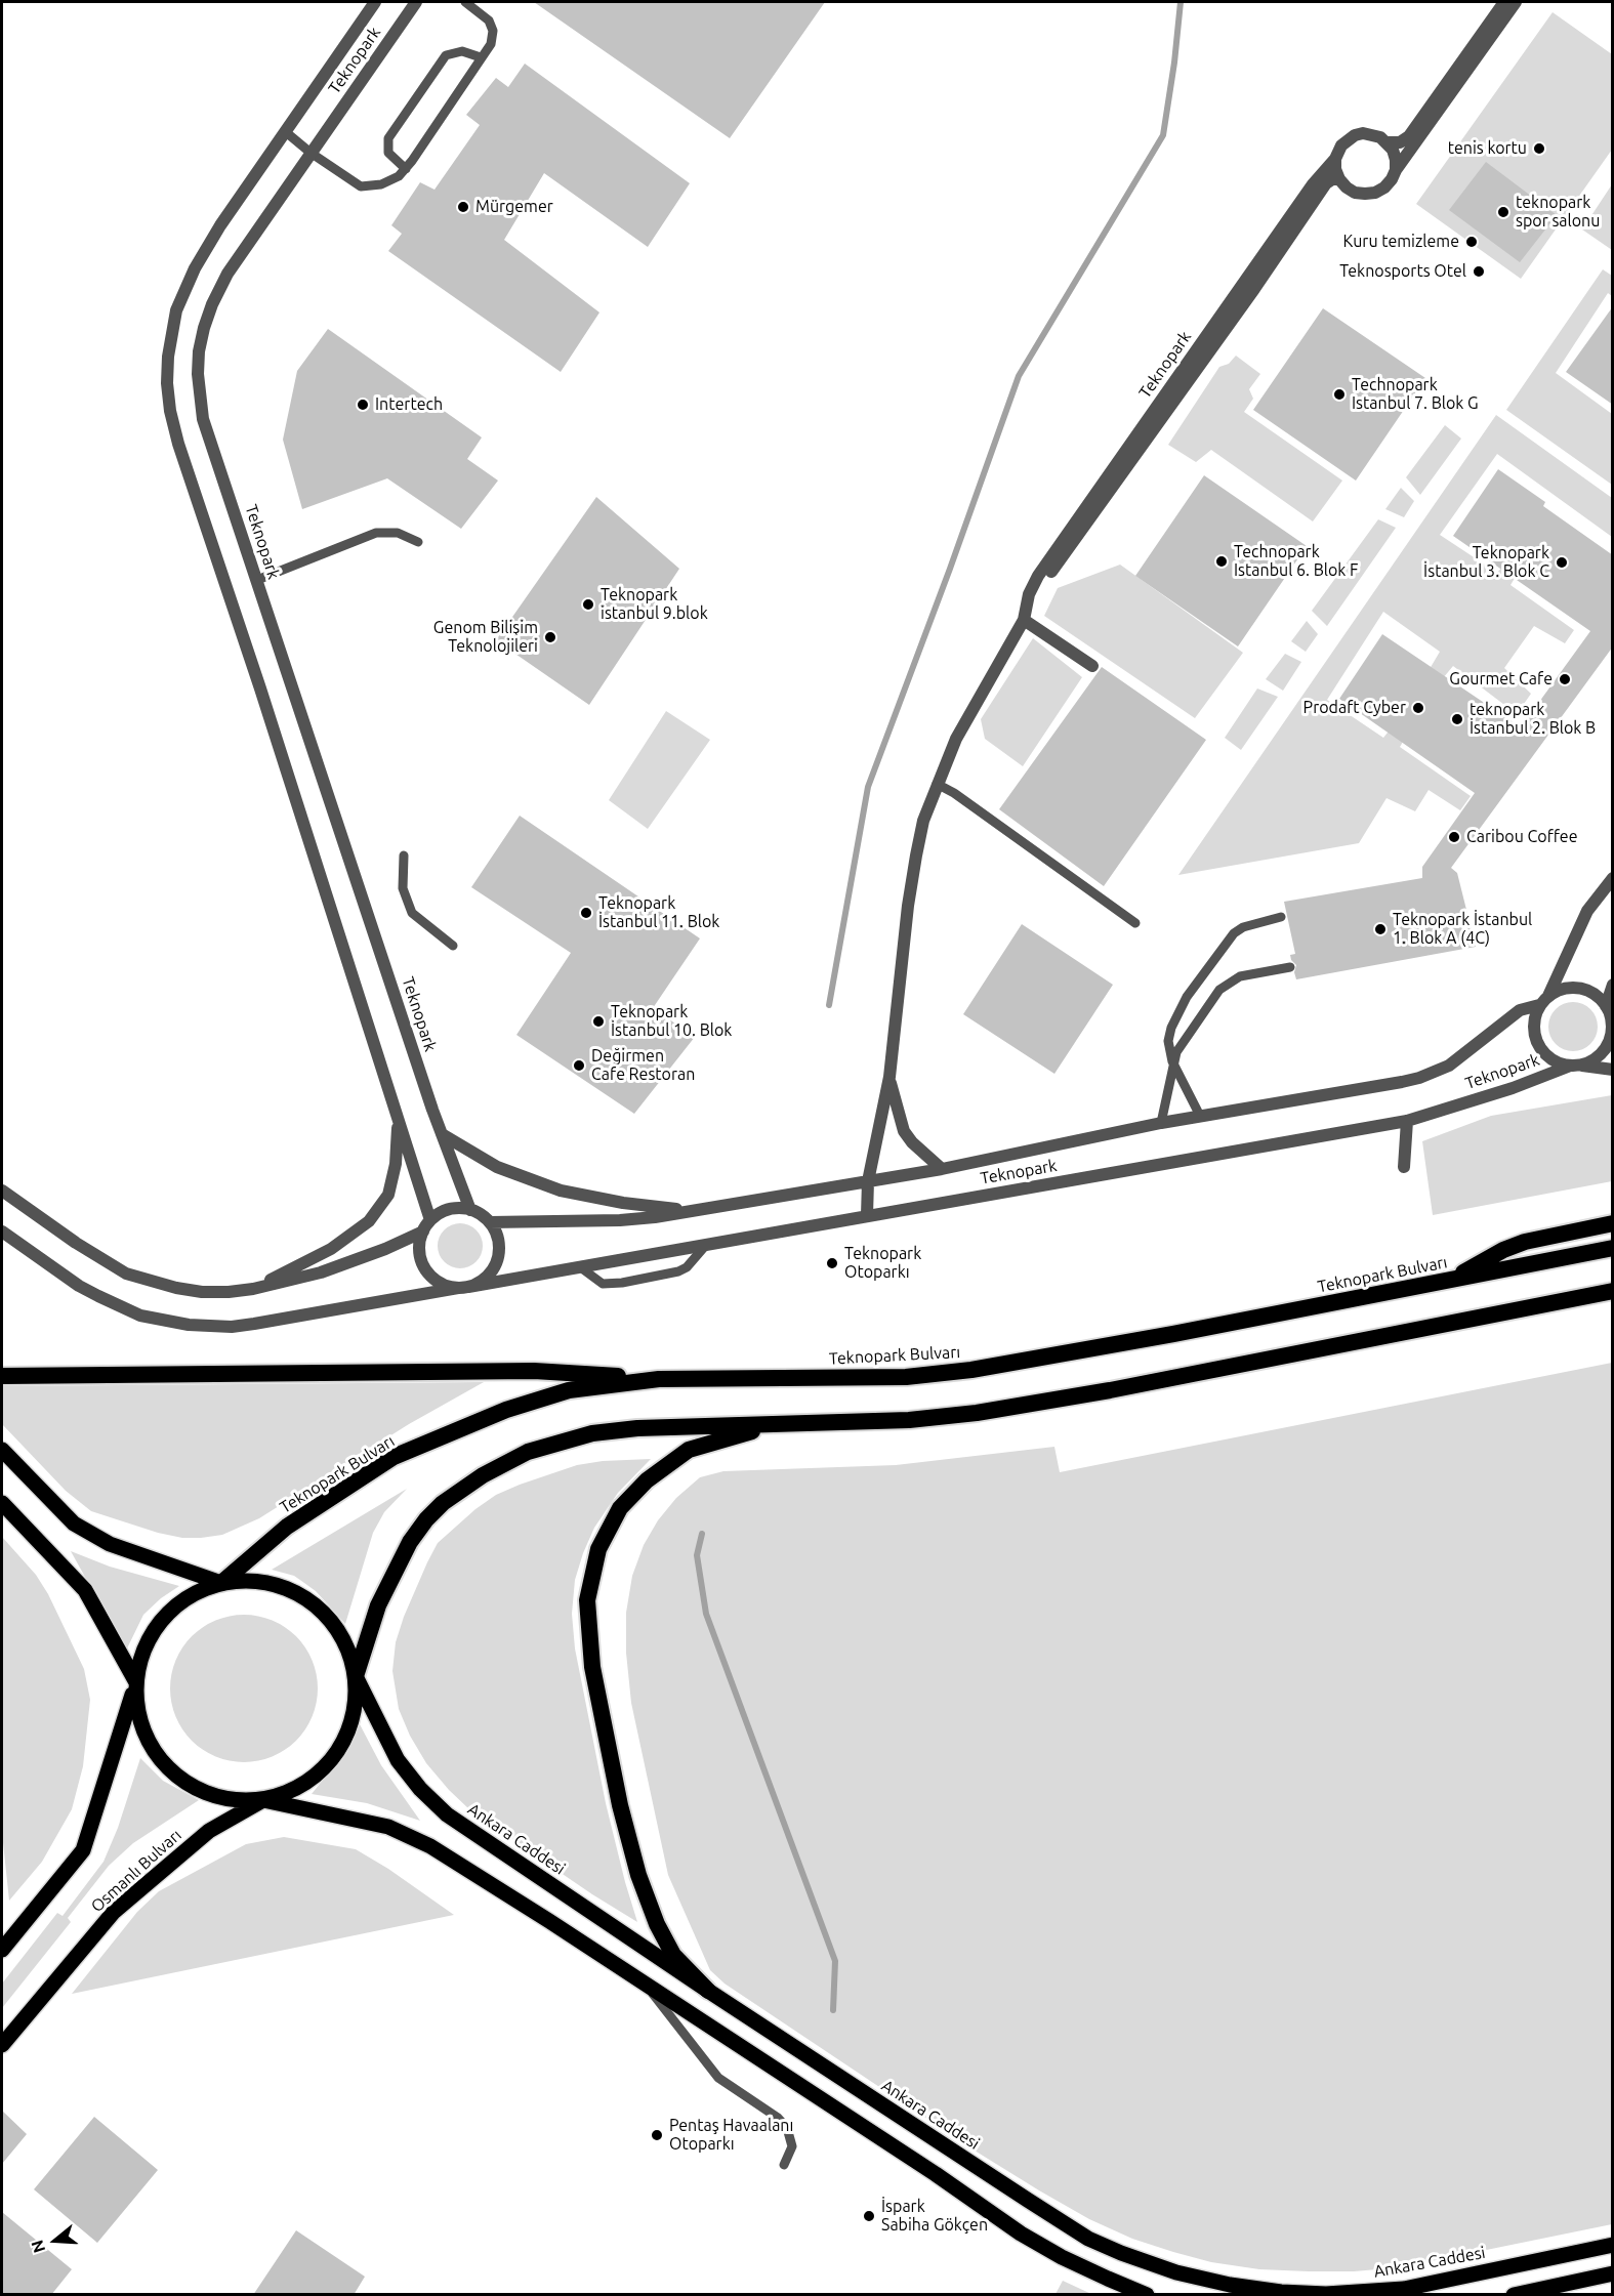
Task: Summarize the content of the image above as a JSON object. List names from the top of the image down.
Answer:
{
  "streets": {
    "highway": ["Teknopark Bulvarı"],
    "main road": ["Ankara Caddesi", "Osmanlı Bulvarı"],
    "street": ["Teknopark"]
  },
  "places": [
    "tenis kortu",
    "Mürgemer",
    "teknopark spor salonu",
    "Kuru temizleme",
    "Teknosports Otel",
    "Technopark Istanbul 7. Blok G",
    "Intertech",
    "Technopark Istanbul 6. Blok F",
    "Teknopark İstanbul 3. Blok C",
    "Teknopark istanbul 9.blok",
    "Genom Bilişim Teknolojileri",
    "Gourmet Cafe",
    "Prodaft Cyber",
    "teknopark İstanbul 2. Blok B",
    "Caribou Coffee",
    "Teknopark İstanbul 11. Blok",
    "Teknopark İstanbul 1. Blok A (4C)",
    "Teknopark İstanbul 10. Blok",
    "Değirmen Cafe Restoran",
    "Teknopark Otoparkı",
    "Pentaş Havaalanı Otoparkı",
    "İspark Sabiha Gökçen"
  ],
  "north": "left"
}
